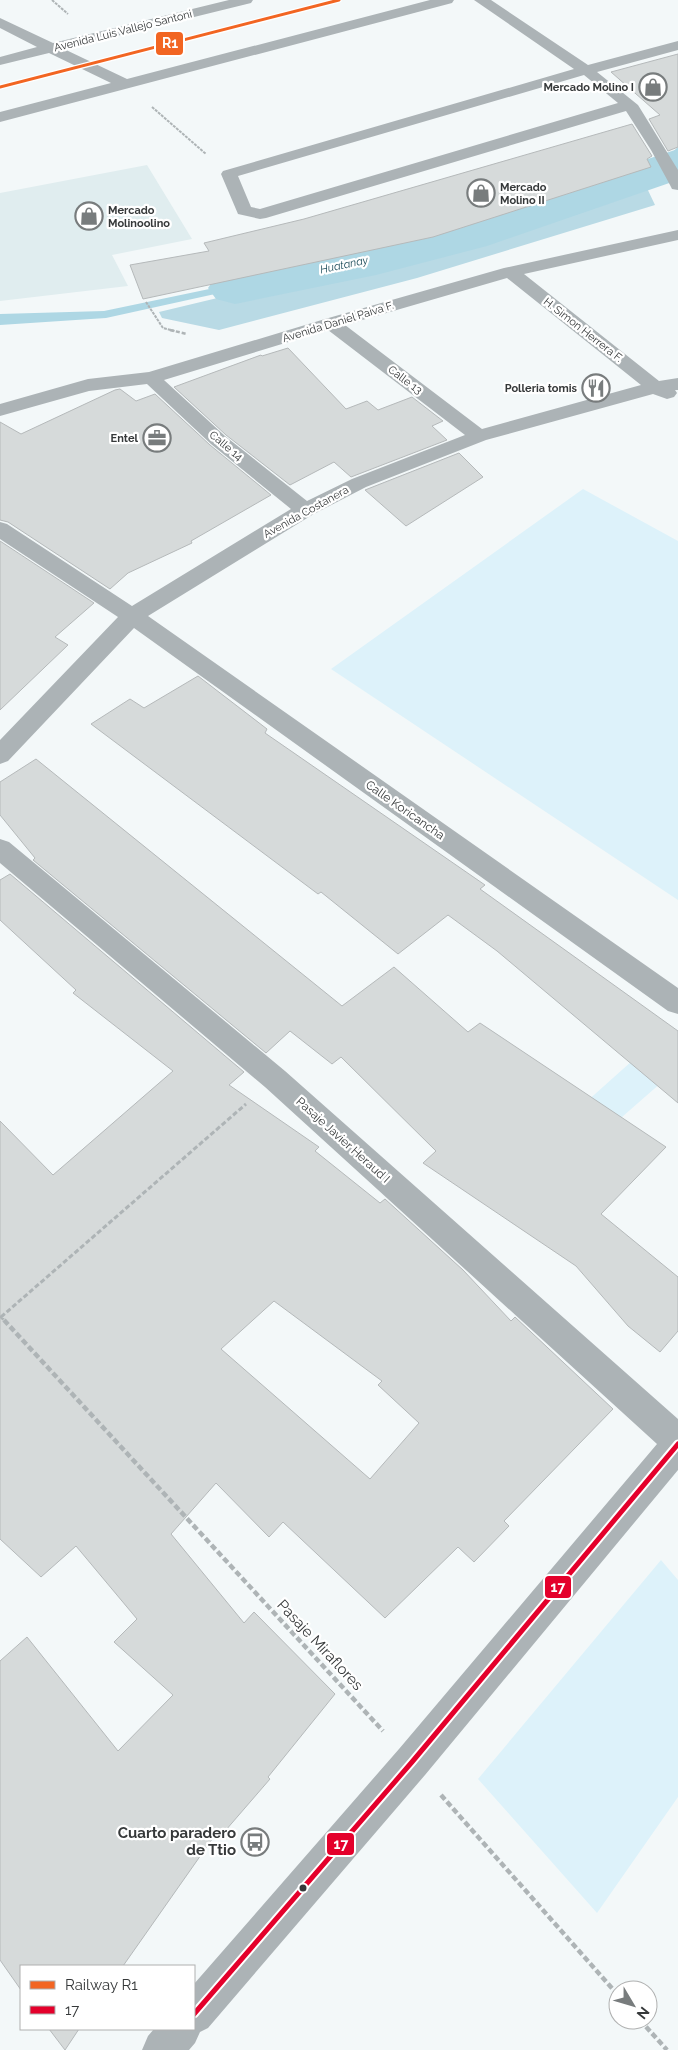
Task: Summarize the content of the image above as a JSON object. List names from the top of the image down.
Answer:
{
  "streets": {
    "street": [
      "Avenida Luis Vallejo Santoni",
      "Avenida Daniel Paiva F.",
      "H. Simon Herrera F.",
      "Calle 13",
      "Calle 14",
      "Avenida Costanera",
      "Calle Koricancha",
      "Pasaje Javier Heraud I"
    ],
    "path": ["Pasaje Miraflores"]
  },
  "crossings": [
    ["Avenida Daniel Paiva F.", "H. Simon Herrera F."],
    ["Avenida Daniel Paiva F.", "Calle 13"],
    ["Avenida Daniel Paiva F.", "Calle 14"],
    ["H. Simon Herrera F.", "Avenida Costanera"],
    ["Calle 13", "Avenida Costanera"],
    ["Calle 14", "Avenida Costanera"],
    ["Avenida Costanera", "Calle Koricancha"]
  ],
  "water": ["Huatanay"],
  "places": {
    "shop": ["Mercado Molino I", "Mercado Molino II", "Mercado Molinoolino"],
    "restaurant": ["Polleria tomis"],
    "office": ["Entel"],
    "bus stop": ["Cuarto paradero de Ttio"]
  },
  "lines": ["rail line R1", "transit line 17"],
  "legend": ["Railway R1", "17"],
  "north": "bottom right"
}
